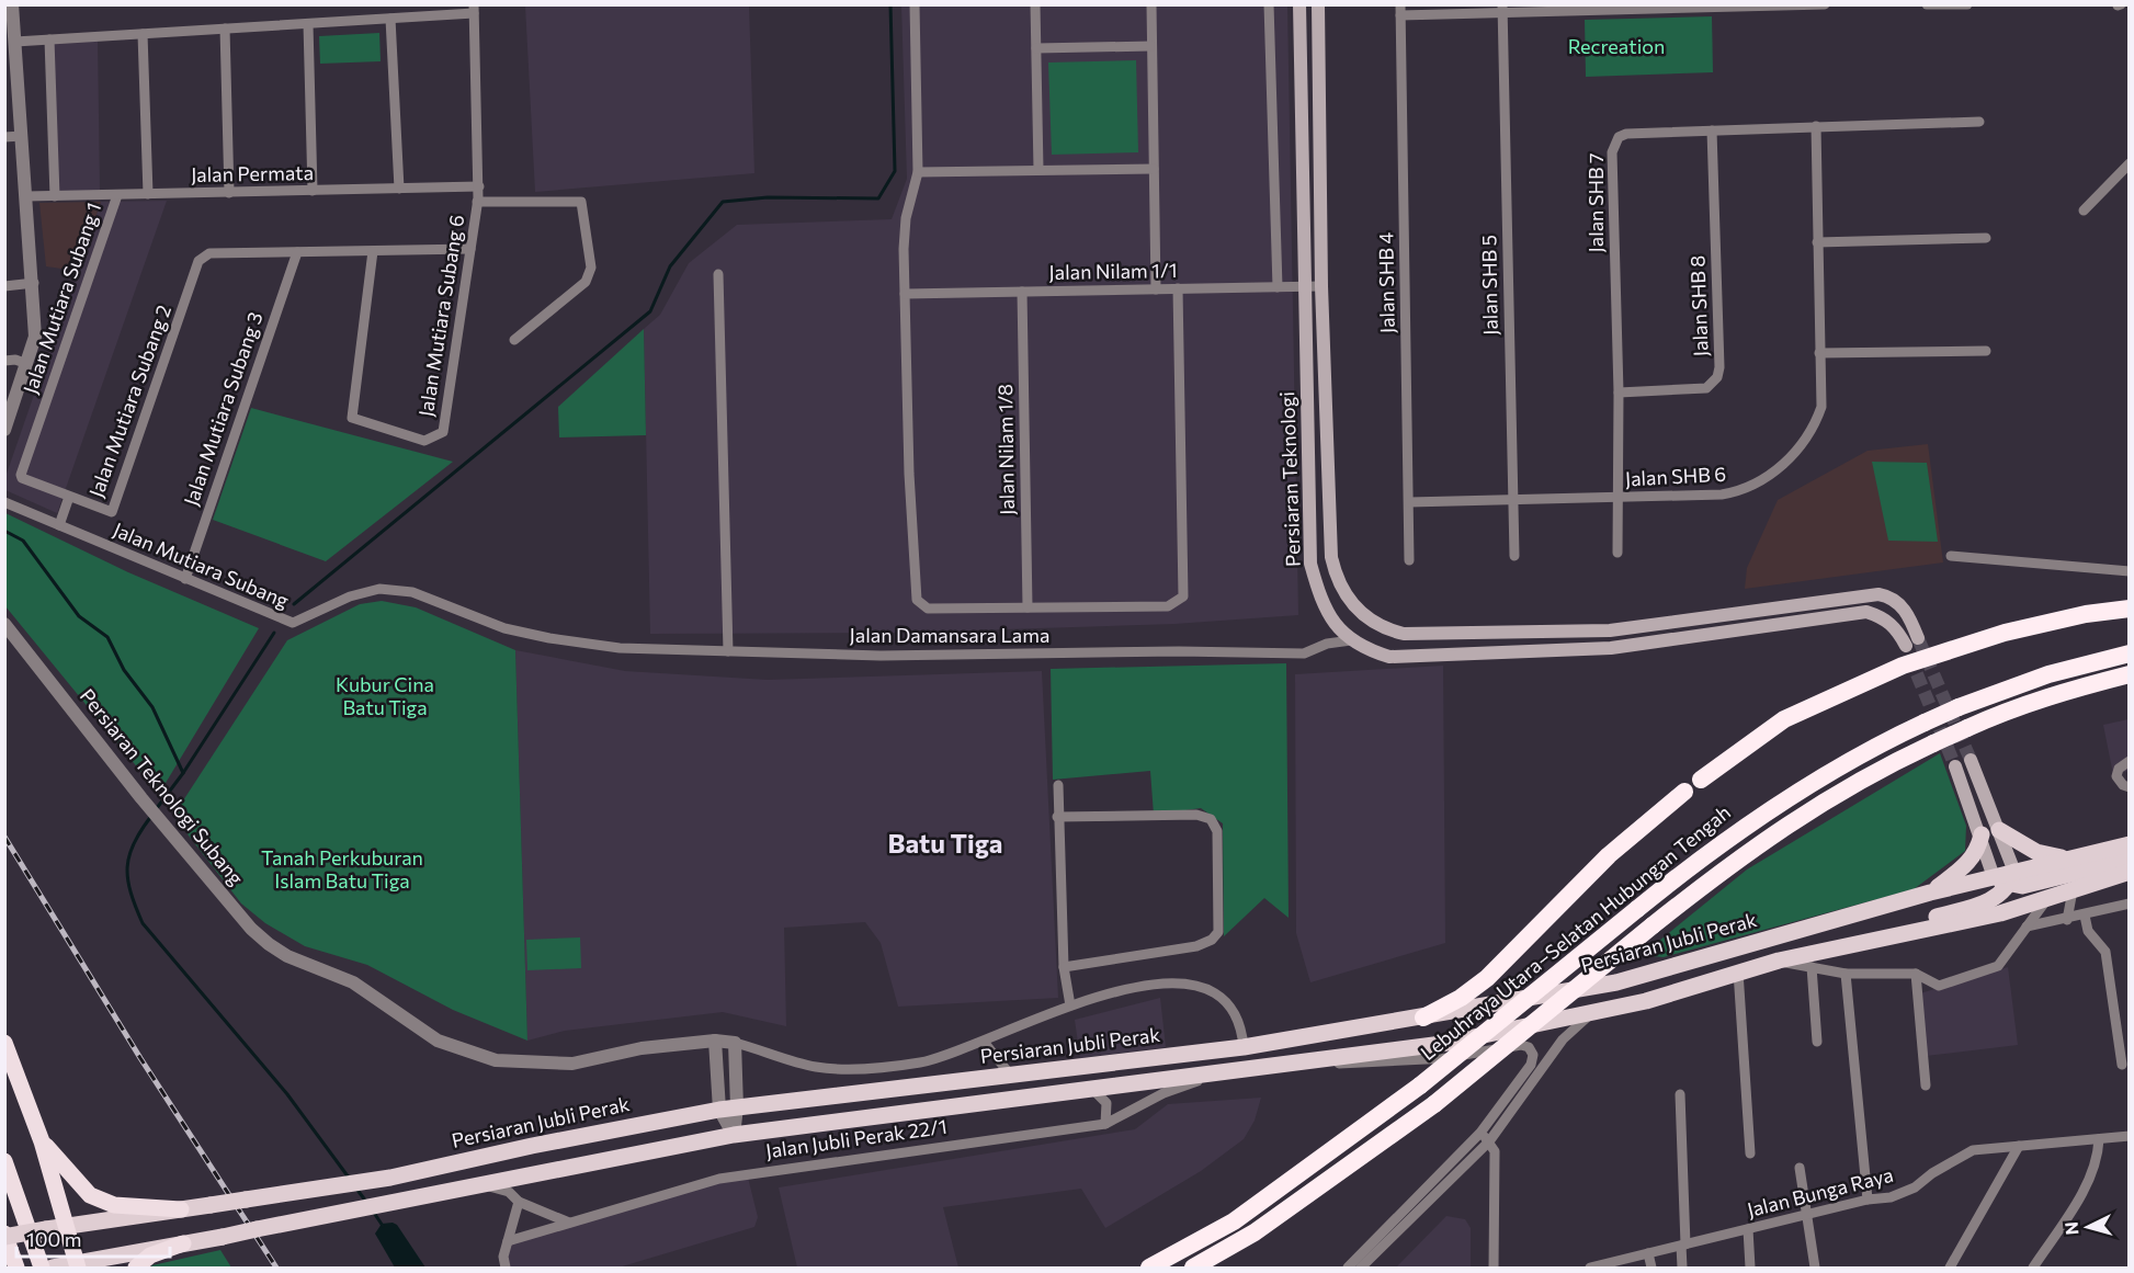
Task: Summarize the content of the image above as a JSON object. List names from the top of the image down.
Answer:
{
  "streets": {
    "highway": ["Lebuhraya Utara–Selatan Hubungan Tengah"],
    "main road": ["Persiaran Teknologi", "Persiaran Jubli Perak"],
    "street": [
      "Jalan Permata",
      "Jalan SHB 7",
      "Jalan Nilam 1/1",
      "Jalan SHB 4",
      "Jalan SHB 5",
      "Jalan Mutiara Subang 1",
      "Jalan SHB 8",
      "Jalan Mutiara Subang 6",
      "Jalan Mutiara Subang 2",
      "Jalan Mutiara Subang 3",
      "Jalan Nilam 1/8",
      "Jalan SHB 6",
      "Jalan Mutiara Subang",
      "Jalan Damansara Lama",
      "Persiaran Teknologi Subang",
      "Jalan Jubli Perak 22/1",
      "Jalan Bunga Raya"
    ]
  },
  "crossings": [
    ["Jalan Permata", "Jalan Mutiara Subang 1"],
    ["Jalan Permata", "Jalan Mutiara Subang 6"],
    ["Jalan SHB 7", "Jalan SHB 8"],
    ["Jalan SHB 7", "Jalan SHB 6"],
    ["Jalan Nilam 1/1", "Jalan Nilam 1/8"],
    ["Jalan Nilam 1/1", "Persiaran Teknologi"],
    ["Jalan SHB 4", "Jalan SHB 6"],
    ["Jalan SHB 5", "Jalan SHB 6"],
    ["Jalan Mutiara Subang 1", "Jalan Mutiara Subang 2"],
    ["Jalan Mutiara Subang 2", "Jalan Mutiara Subang 3"],
    ["Jalan Mutiara Subang 3", "Jalan Mutiara Subang"],
    ["Persiaran Teknologi", "Jalan Damansara Lama"],
    ["Jalan Mutiara Subang", "Jalan Damansara Lama"],
    ["Persiaran Teknologi Subang", "Persiaran Jubli Perak"]
  ],
  "districts": ["Batu Tiga"],
  "parks": ["Recreation", "Kubur Cina Batu Tiga", "Tanah Perkuburan Islam Batu Tiga"],
  "scale_bar": "100 m",
  "north": "left"
}
